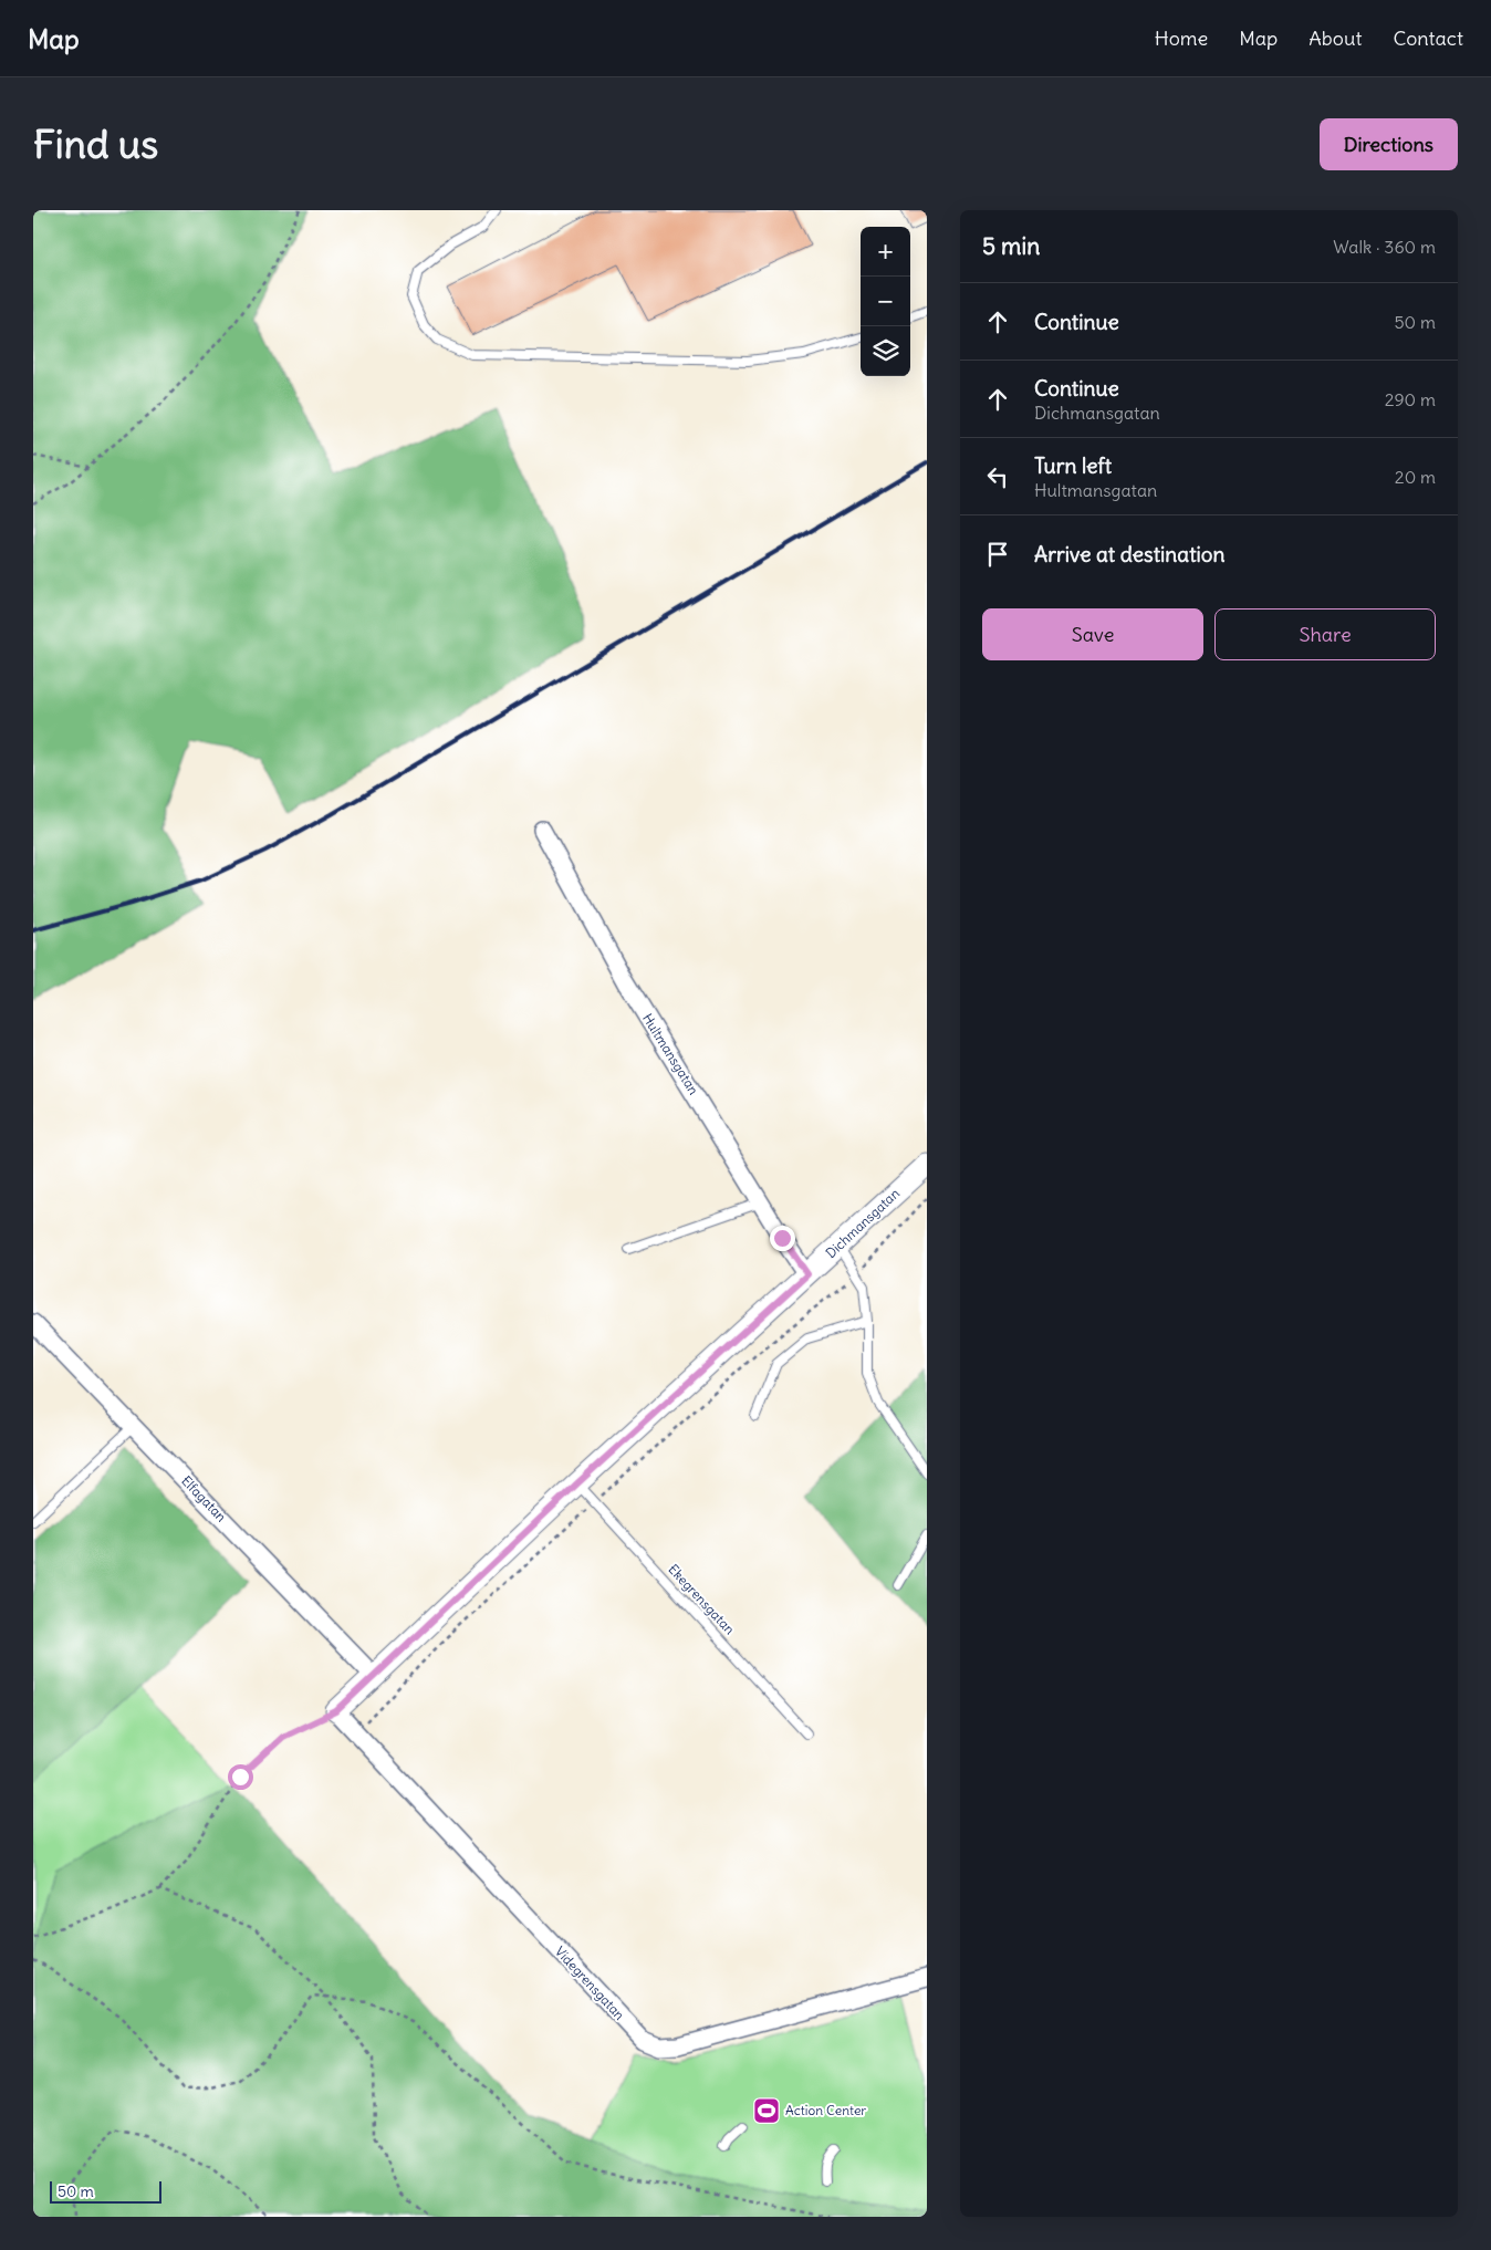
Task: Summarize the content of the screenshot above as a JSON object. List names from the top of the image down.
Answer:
{
  "streets": {
    "street": [
      "Hultmansgatan",
      "Dichmansgatan",
      "Elfagatan",
      "Videgrensgatan"
    ],
    "lane": ["Ekegrensgatan"]
  },
  "crossings": [
    ["Hultmansgatan", "Dichmansgatan"],
    ["Dichmansgatan", "Elfagatan"],
    ["Dichmansgatan", "Ekegrensgatan"],
    ["Dichmansgatan", "Videgrensgatan"]
  ],
  "places": {
    "sports": ["Action Center"]
  },
  "scale_bar": "50 m",
  "page": {
    "header": "Map",
    "nav": [
      "Home",
      "Map",
      "About",
      "Contact"
    ],
    "buttons": [
      "Directions",
      ["Save", "Share"]
    ],
    "title": "Find us",
    "heading": ["5 min", "Walk · 360 m"],
    "map_buttons": ["+", "−"],
    "list": [
      ["Continue", "50 m"],
      ["Continue", "Dichmansgatan", "290 m"],
      ["Turn left", "Hultmansgatan", "20 m"],
      "Arrive at destination"
    ],
    "scale": "50 m"
  }
}
